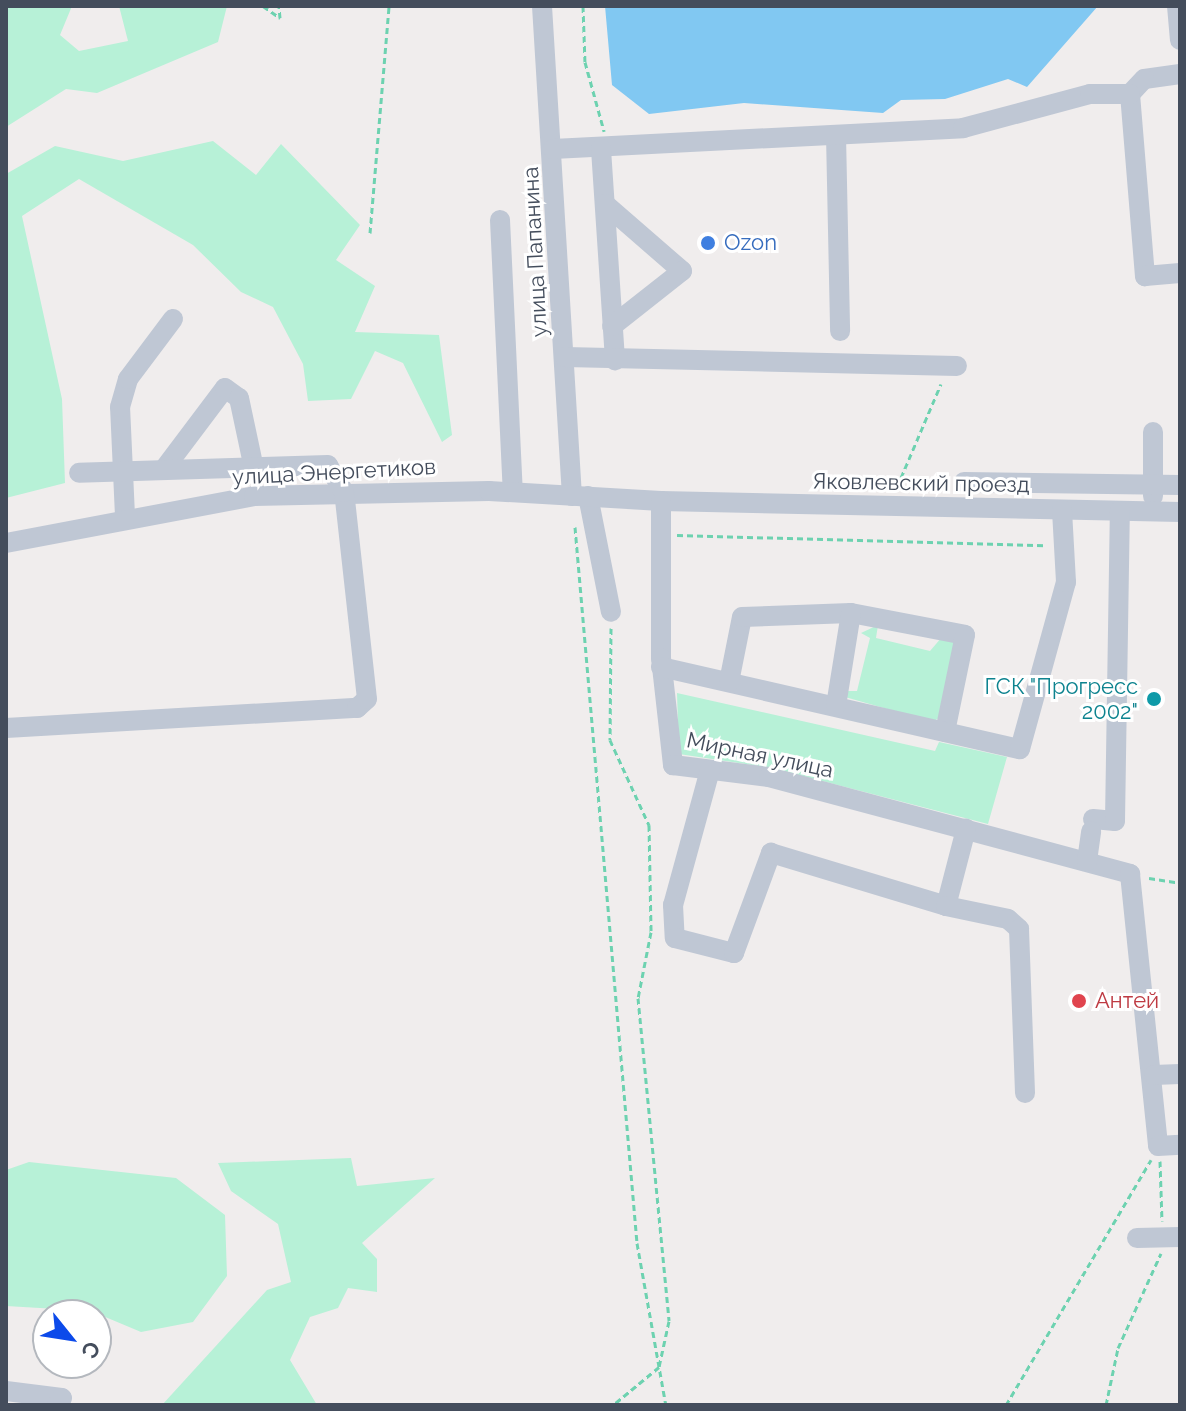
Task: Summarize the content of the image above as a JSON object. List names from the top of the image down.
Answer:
{
  "streets": {
    "street": [
      "улица Папанина",
      "улица Энергетиков",
      "Яковлевский проезд",
      "Мирная улица"
    ]
  },
  "crossings": [
    ["улица Папанина", "улица Энергетиков"],
    ["Яковлевский проезд", "Мирная улица"]
  ],
  "places": ["Ozon", "ГСК \"Прогресс 2002\"", "Антей"],
  "north": "bottom right"
}
